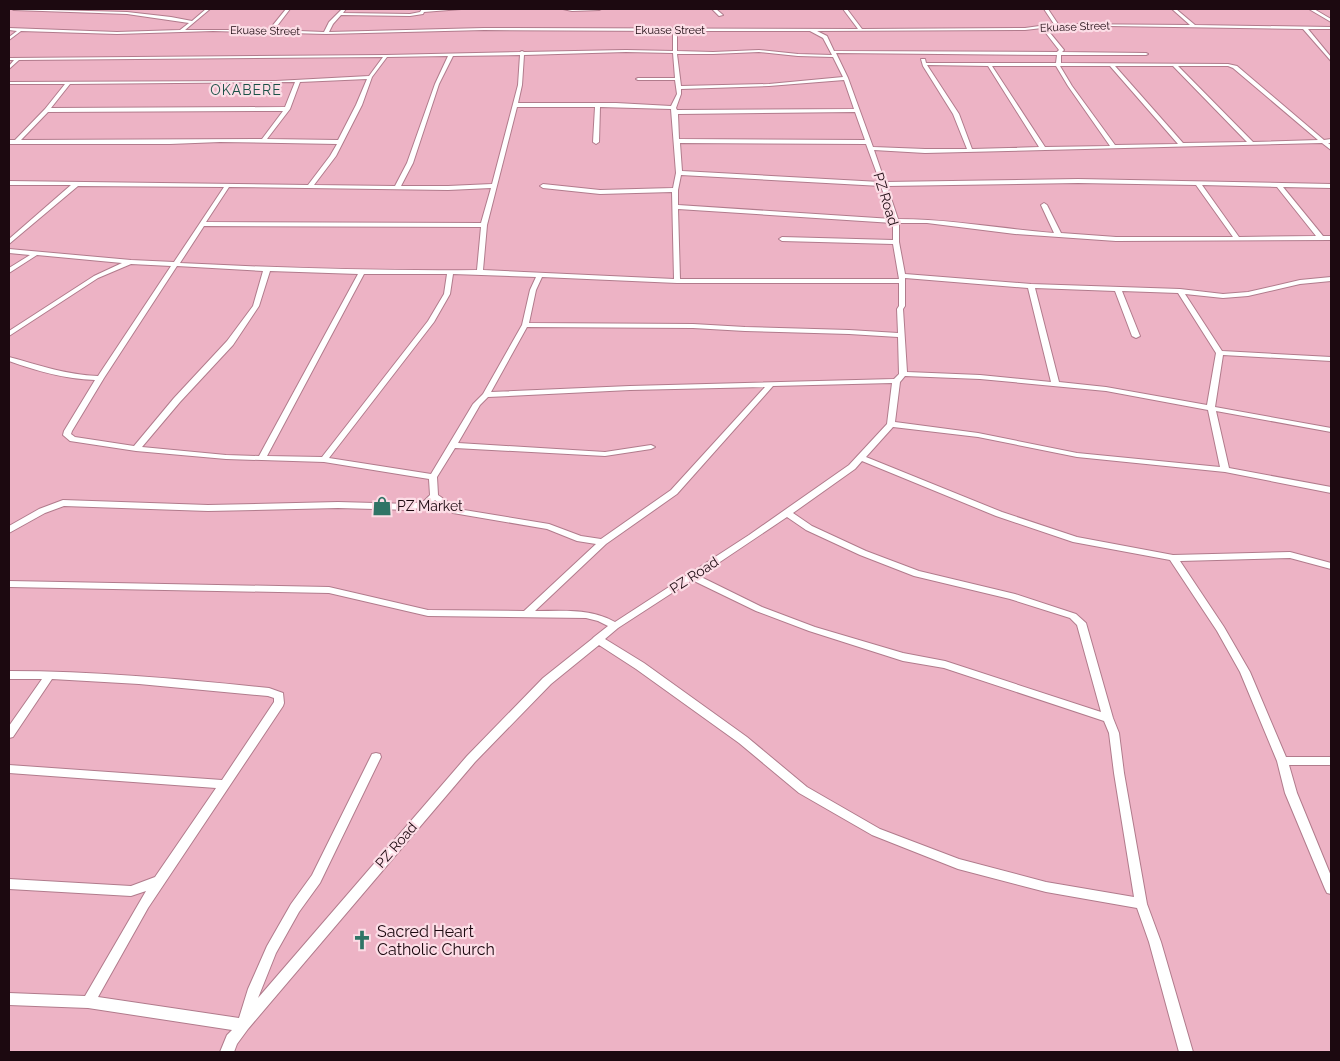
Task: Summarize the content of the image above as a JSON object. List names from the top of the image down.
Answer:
{
  "streets": {
    "street": ["Ekuase Street", "PZ Road"]
  },
  "crossings": [
    ["Ekuase Street", "PZ Road"]
  ],
  "districts": ["OKABERE"],
  "places": {
    "shop": ["PZ Market"],
    "church": ["Sacred Heart Catholic Church"]
  }
}
